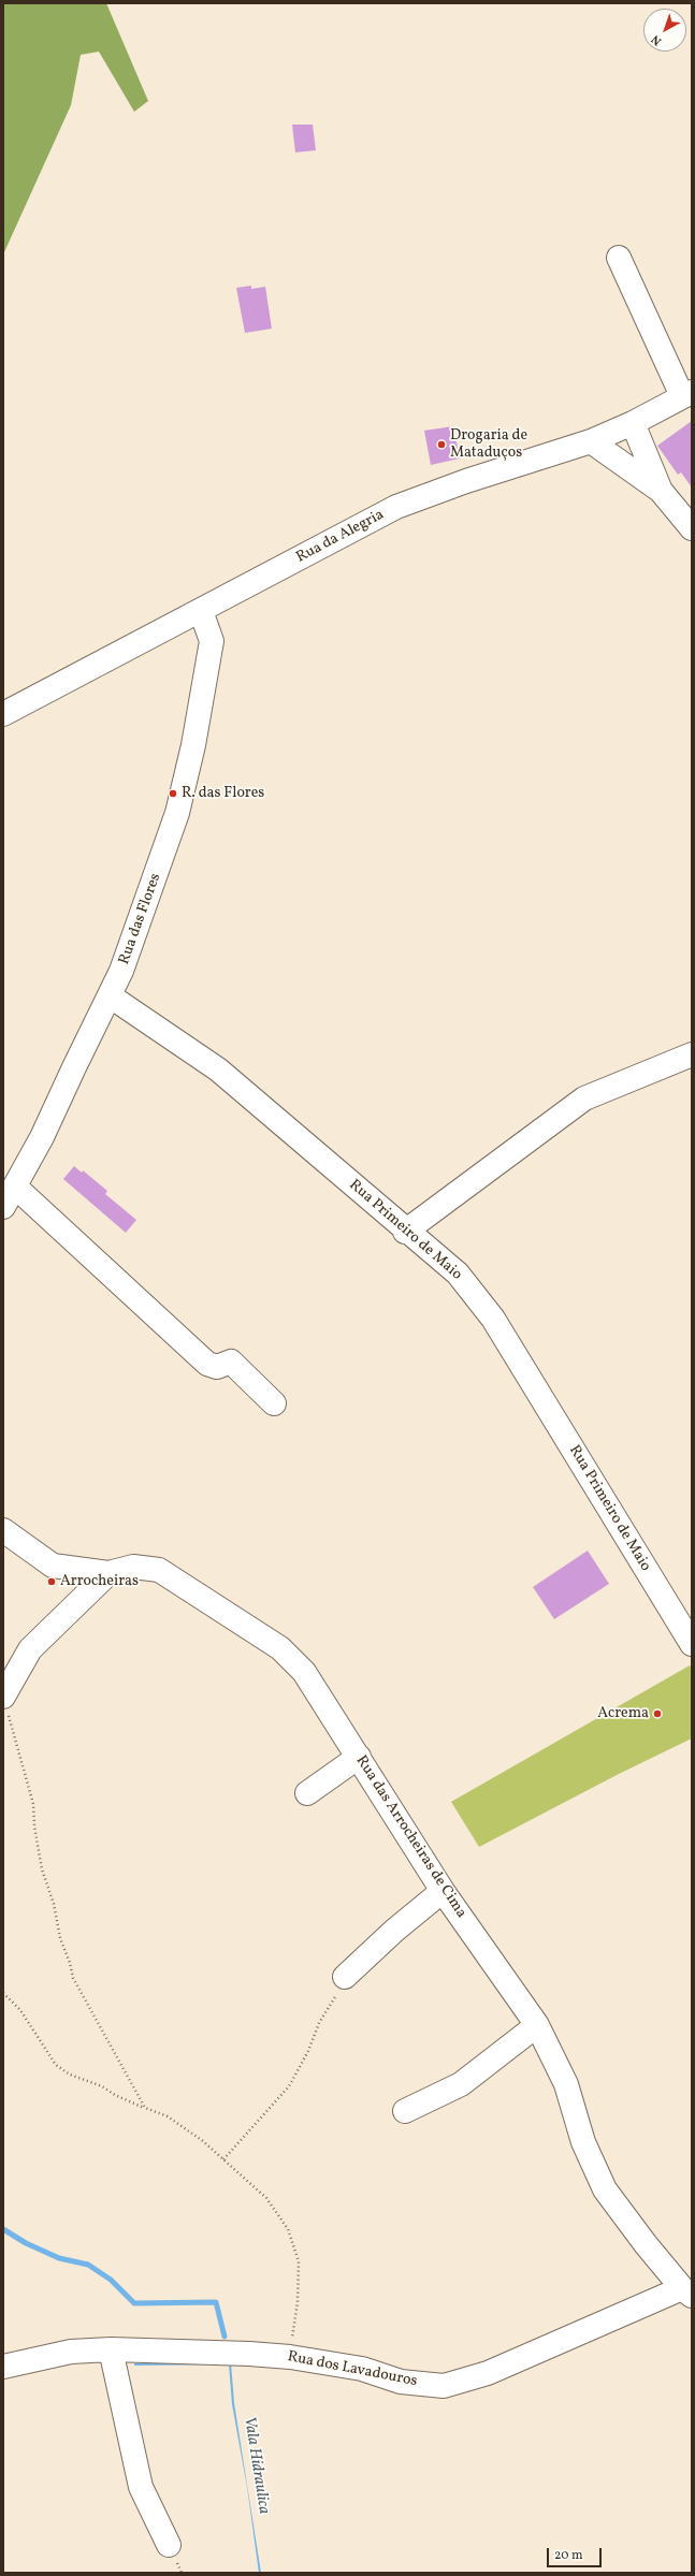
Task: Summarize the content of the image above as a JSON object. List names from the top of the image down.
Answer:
{
  "streets": {
    "street": [
      "Rua da Alegria",
      "Rua das Flores",
      "Rua Primeiro de Maio",
      "Rua das Arrocheiras de Cima",
      "Rua dos Lavadouros"
    ]
  },
  "crossings": [
    ["Rua da Alegria", "Rua das Flores"],
    ["Rua das Flores", "Rua Primeiro de Maio"],
    ["Rua das Arrocheiras de Cima", "Rua dos Lavadouros"]
  ],
  "water": ["Vala Hidraulica"],
  "places": [
    "Drogaria de Mataduços",
    "R. das Flores",
    "Arrocheiras",
    "Acrema"
  ],
  "scale_bar": "20 m",
  "north": "bottom left"
}
